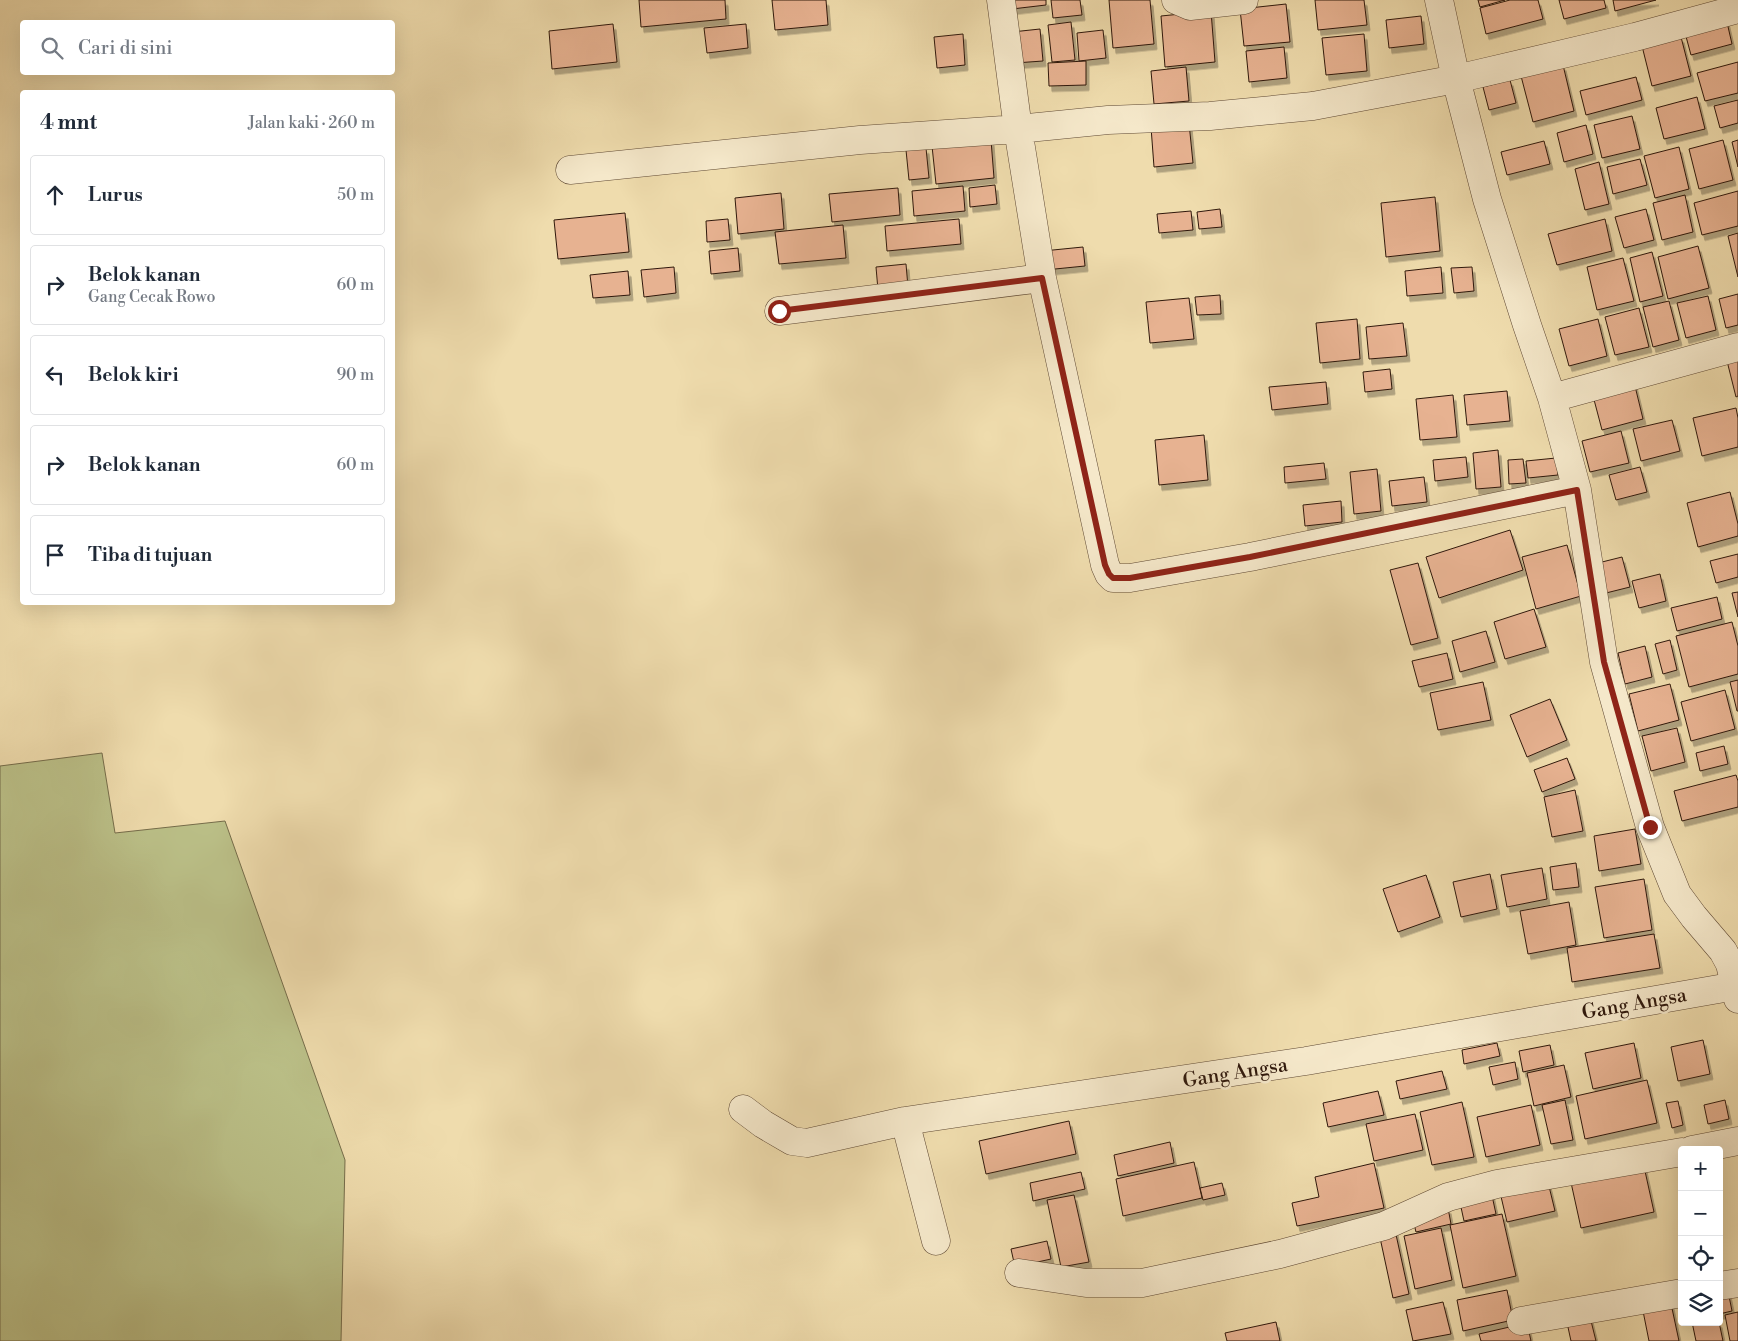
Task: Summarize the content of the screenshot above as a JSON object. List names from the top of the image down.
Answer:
{
  "streets": {
    "street": ["Gang Angsa"]
  },
  "page": {
    "search": "Cari di sini",
    "heading": ["4 mnt", "Jalan kaki · 260 m"],
    "list": [
      ["Lurus", "50 m"],
      ["Belok kanan", "Gang Cecak Rowo", "60 m"],
      ["Belok kiri", "90 m"],
      ["Belok kanan", "60 m"],
      "Tiba di tujuan"
    ],
    "map_buttons": ["+", "−"]
  }
}
